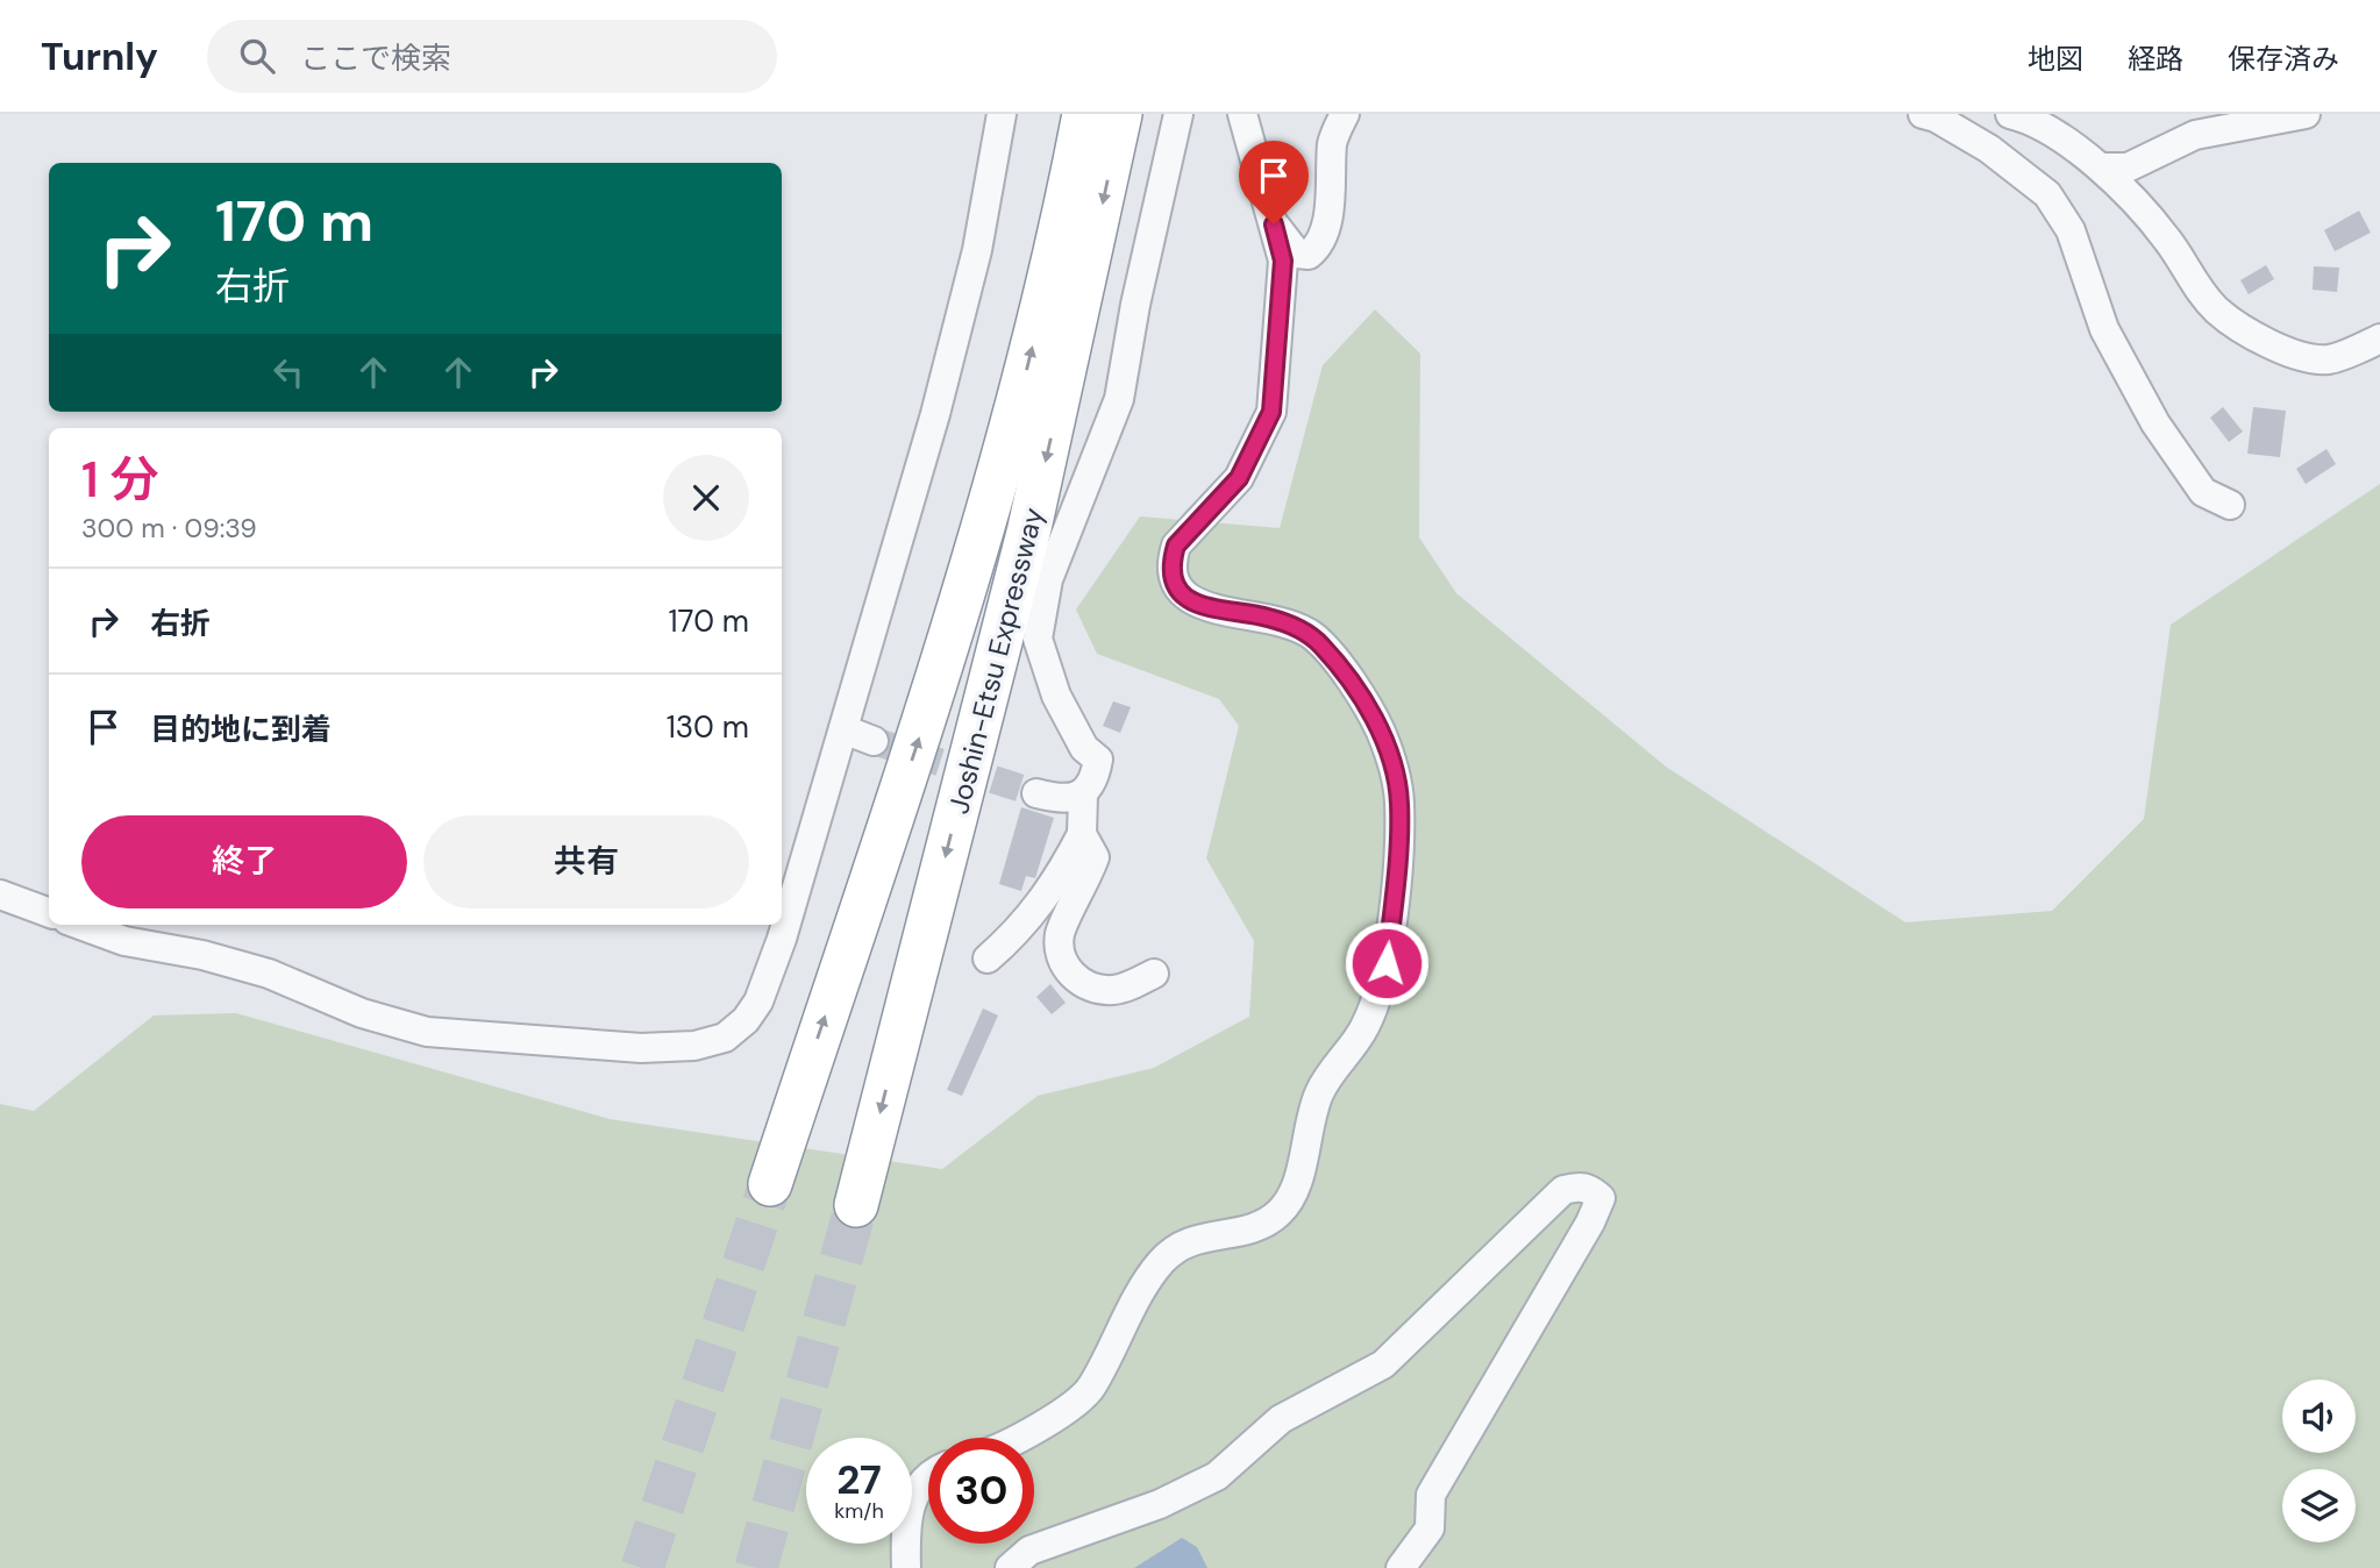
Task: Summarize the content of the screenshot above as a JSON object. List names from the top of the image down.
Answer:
{
  "streets": {
    "highway": ["Joshin-Etsu Expressway"]
  },
  "page": {
    "header": "Turnly",
    "search": "ここで検索",
    "nav": ["地図", "経路", "保存済み"],
    "turn": ["170 m", "右折"],
    "heading": ["1 分", "300 m · 09:39"],
    "list": [
      {
        "name": "右折",
        "value": "170 m"
      },
      {
        "name": "目的地に到着",
        "value": "130 m"
      }
    ],
    "buttons": ["終了", "共有"],
    "speed": "27 km/h",
    "limit": "30"
  }
}
